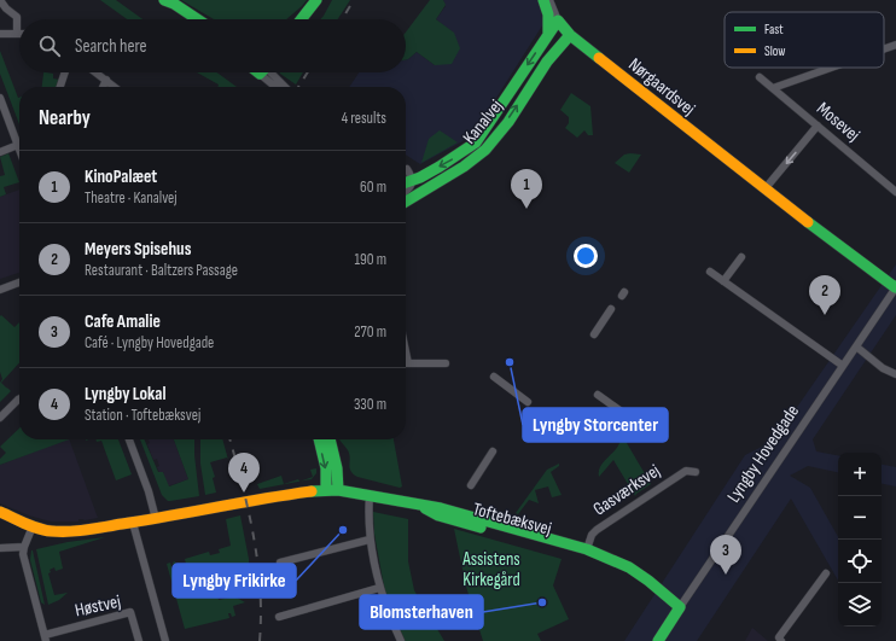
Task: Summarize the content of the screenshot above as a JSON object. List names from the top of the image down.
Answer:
{
  "streets": {
    "street": [
      "Nørgaardsvej",
      "Kanalvej",
      "Mosevej",
      "Lyngby Hovedgade",
      "Gasværksvej",
      "Toftebæksvej",
      "Høstvej"
    ]
  },
  "crossings": [
    ["Nørgaardsvej", "Kanalvej"],
    ["Nørgaardsvej", "Lyngby Hovedgade"],
    ["Lyngby Hovedgade", "Toftebæksvej"],
    ["Gasværksvej", "Toftebæksvej"],
    ["Toftebæksvej", "Høstvej"]
  ],
  "parks": ["Assistens Kirkegård"],
  "places": ["Lyngby Storcenter", "Lyngby Frikirke", "Blomsterhaven"],
  "legend": ["Fast", "Slow"],
  "page": {
    "search": "Search here",
    "heading": ["Nearby", "4 results"],
    "list": [
      {
        "mark": "1",
        "name": "KinoPalæet",
        "note": "Theatre · Kanalvej",
        "value": "60 m"
      },
      {
        "mark": "2",
        "name": "Meyers Spisehus",
        "note": "Restaurant · Baltzers Passage",
        "value": "190 m"
      },
      {
        "mark": "3",
        "name": "Cafe Amalie",
        "note": "Café · Lyngby Hovedgade",
        "value": "270 m"
      },
      {
        "mark": "4",
        "name": "Lyngby Lokal",
        "note": "Station · Toftebæksvej",
        "value": "330 m"
      }
    ],
    "pins": [
      "1",
      "2",
      "4",
      "3"
    ],
    "map_buttons": ["+", "−"]
  }
}
